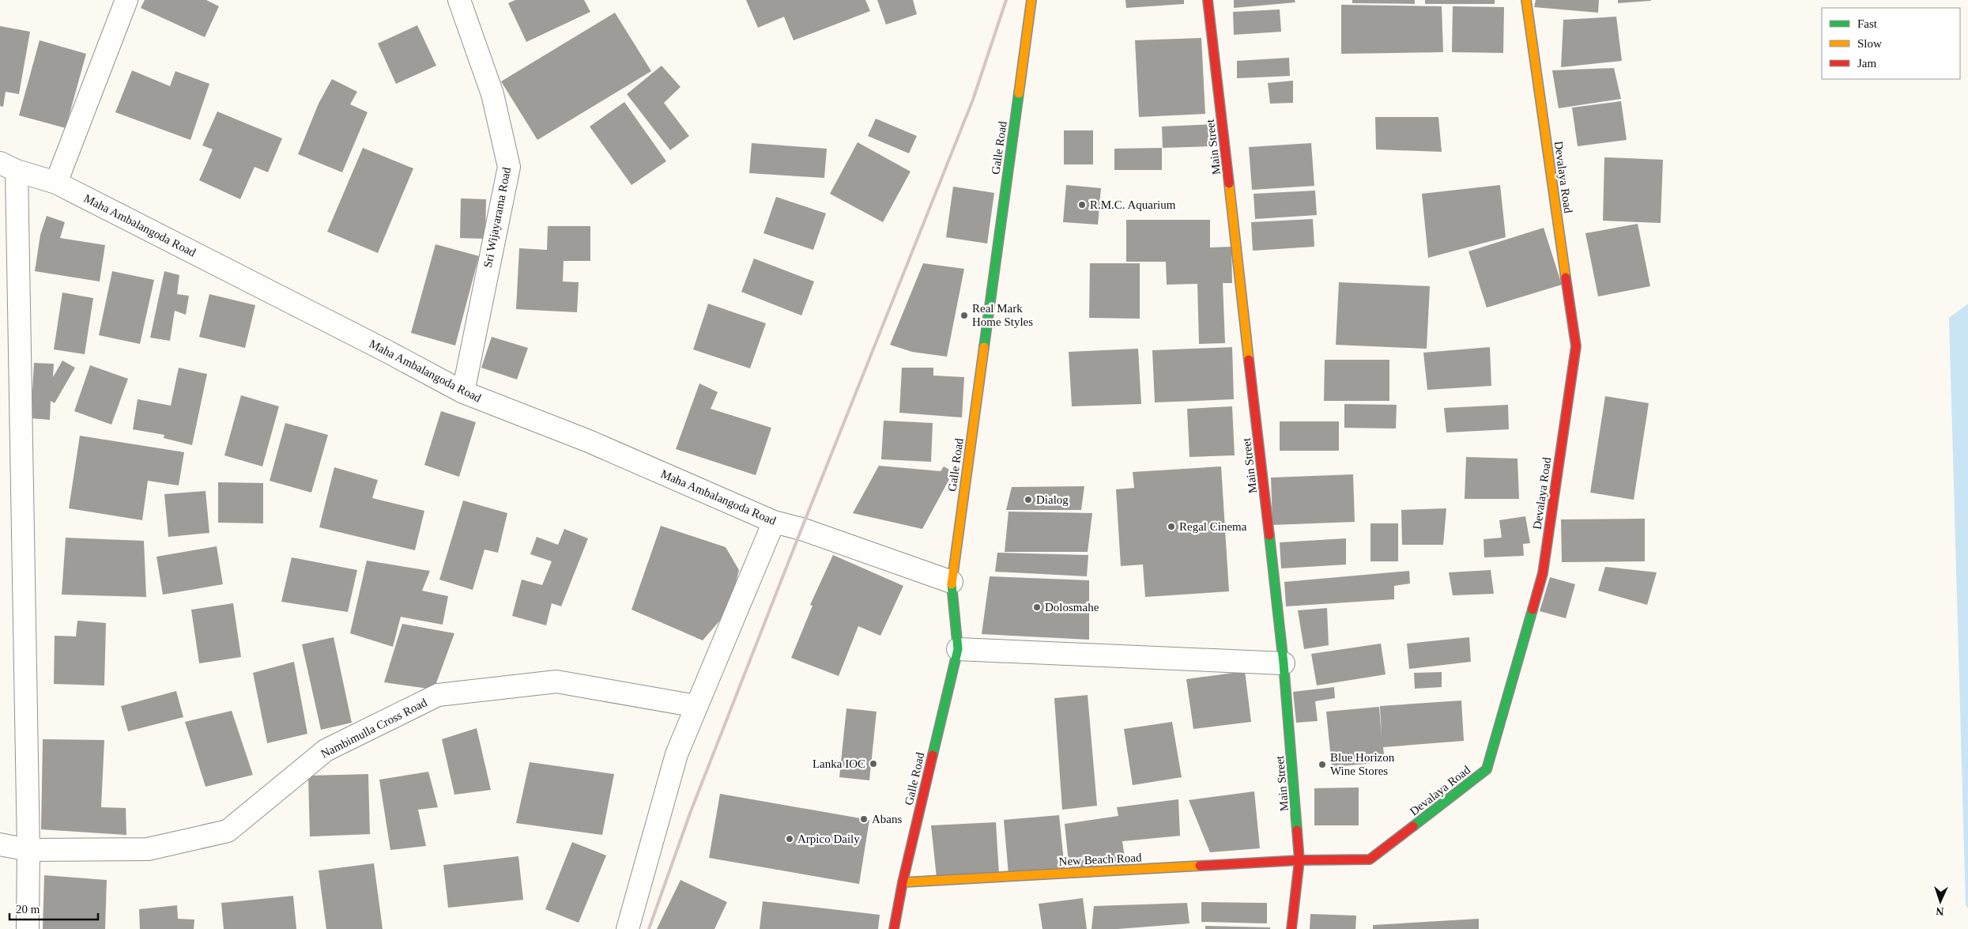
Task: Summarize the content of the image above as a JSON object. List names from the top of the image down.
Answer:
{
  "streets": {
    "main road": [
      "Main Street",
      "Galle Road",
      "Devalaya Road",
      "New Beach Road"
    ],
    "street": ["Sri Wijayarama Road", "Maha Ambalangoda Road", "Nambimulla Cross Road"]
  },
  "crossings": [
    ["Main Street", "Devalaya Road"],
    ["Main Street", "New Beach Road"],
    ["Galle Road", "Maha Ambalangoda Road"],
    ["Galle Road", "New Beach Road"],
    ["Devalaya Road", "New Beach Road"],
    ["Sri Wijayarama Road", "Maha Ambalangoda Road"]
  ],
  "places": [
    "R.M.C. Aquarium",
    "Real Mark Home Styles",
    "Dialog",
    "Regal Cinema",
    "Dolosmahe",
    "Lanka IOC",
    "Blue Horizon Wine Stores",
    "Abans",
    "Arpico Daily"
  ],
  "legend": ["Fast", "Slow", "Jam"],
  "scale_bar": "20 m",
  "north": "bottom"
}
